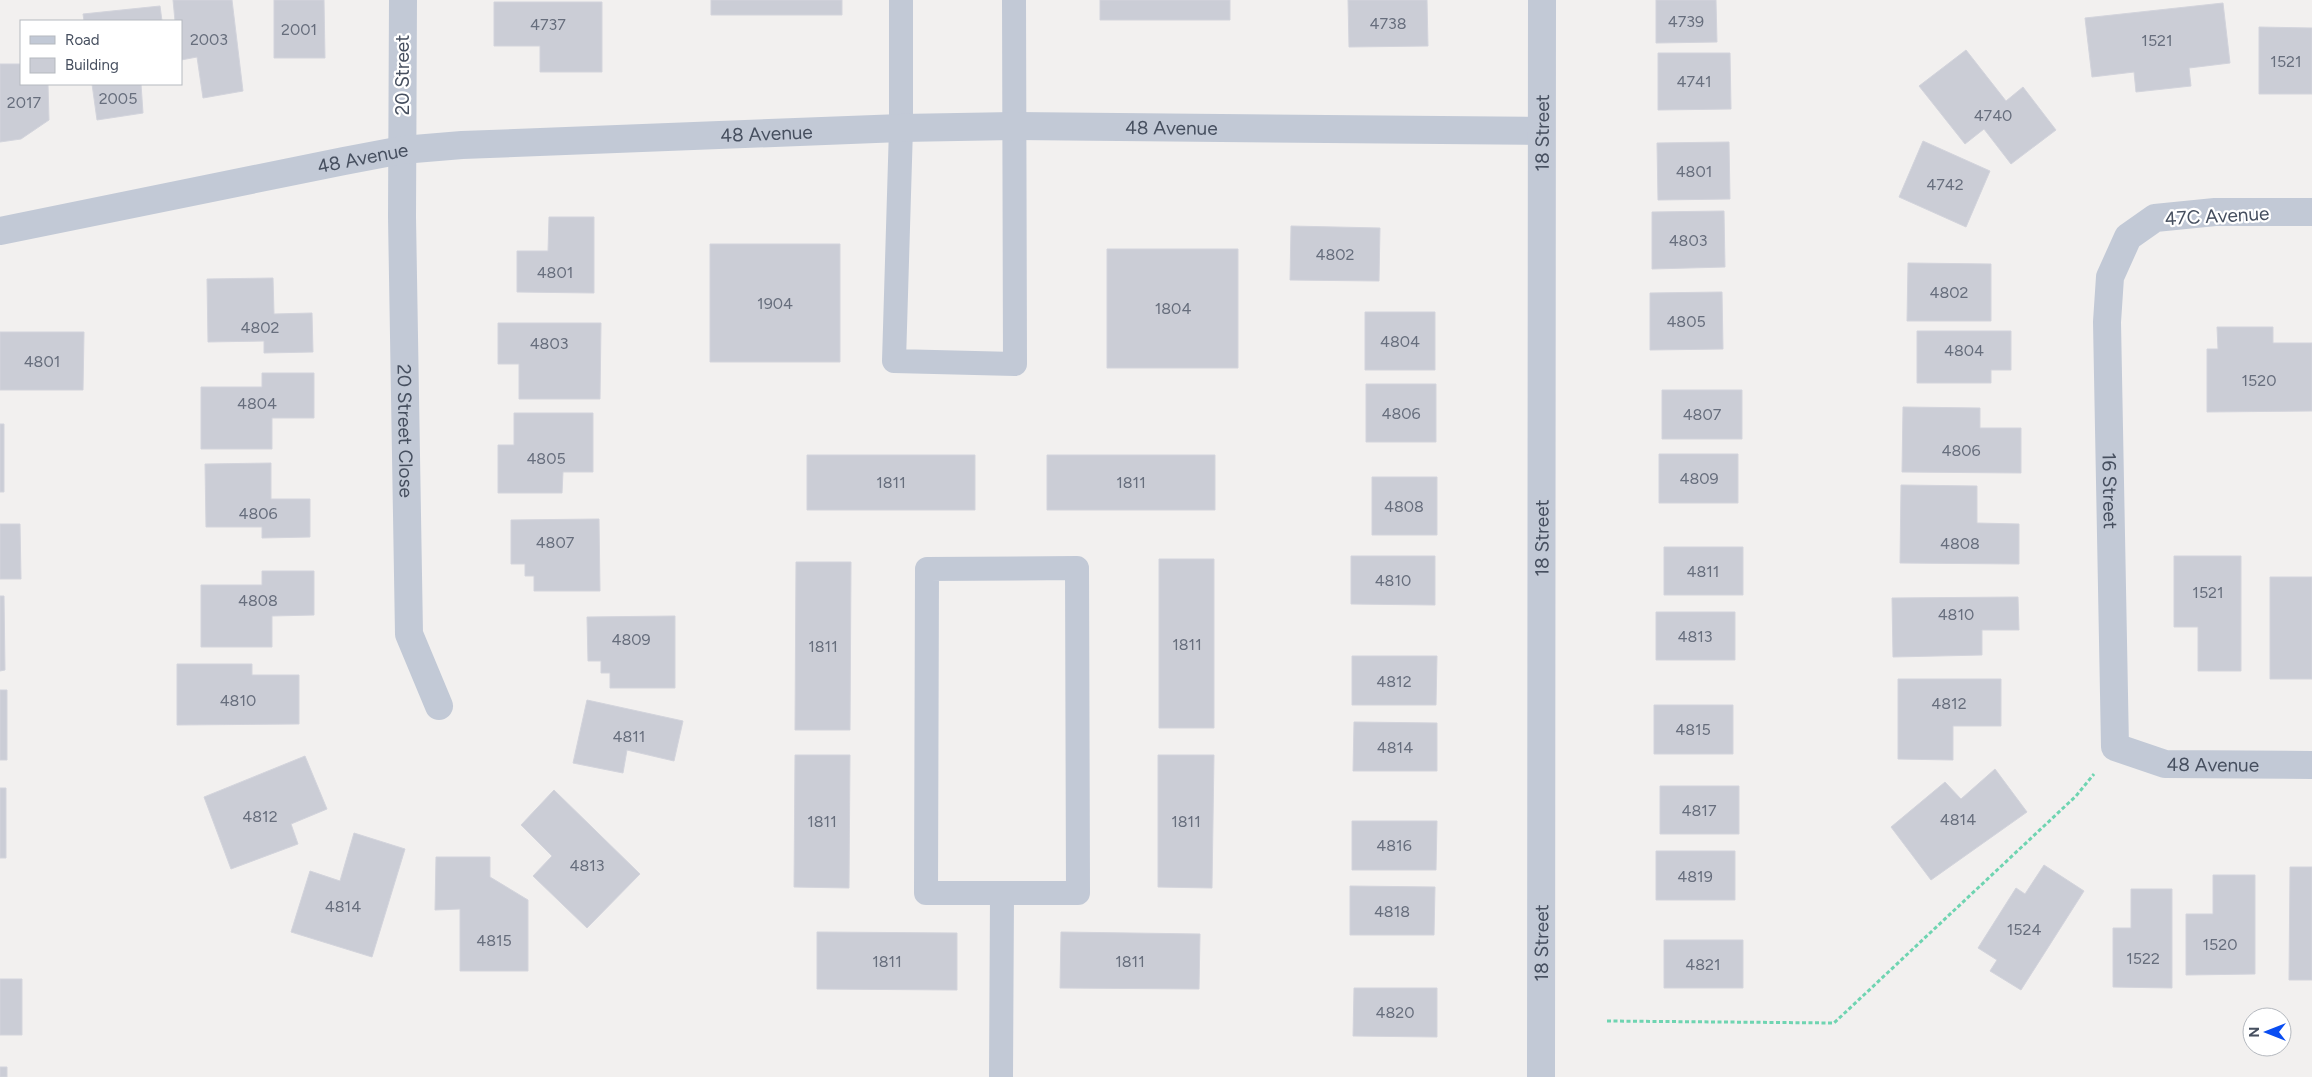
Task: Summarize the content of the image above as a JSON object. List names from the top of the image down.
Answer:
{
  "streets": {
    "street": [
      "20 Street",
      "48 Avenue",
      "18 Street",
      "47C Avenue",
      "20 Street Close",
      "16 Street"
    ]
  },
  "crossings": [
    ["20 Street", "48 Avenue"],
    ["20 Street", "20 Street Close"],
    ["48 Avenue", "18 Street"],
    ["48 Avenue", "20 Street Close"],
    ["48 Avenue", "16 Street"],
    ["47C Avenue", "16 Street"]
  ],
  "house_numbers": [
    "4739",
    "4738",
    "4737",
    "2001",
    "2003",
    "1521",
    "1521",
    "4741",
    "2005",
    "2017",
    "4740",
    "4801",
    "4742",
    "4803",
    "4802",
    "4801",
    "4802",
    "1904",
    "1804",
    "4805",
    "4802",
    "4804",
    "4803",
    "4804",
    "4801",
    "1520",
    "4804",
    "4806",
    "4807",
    "4806",
    "4805",
    "4809",
    "1811",
    "1811",
    "4808",
    "4806",
    "4807",
    "4808",
    "4811",
    "4810",
    "1521",
    "4808",
    "4810",
    "4813",
    "4809",
    "1811",
    "1811",
    "4812",
    "4810",
    "4812",
    "4815",
    "4811",
    "4814",
    "4817",
    "4812",
    "4814",
    "1811",
    "1811",
    "4816",
    "4813",
    "4819",
    "4814",
    "4818",
    "1524",
    "4815",
    "1520",
    "1522",
    "1811",
    "1811",
    "4821",
    "4820"
  ],
  "legend": ["Road", "Building"],
  "north": "left"
}
